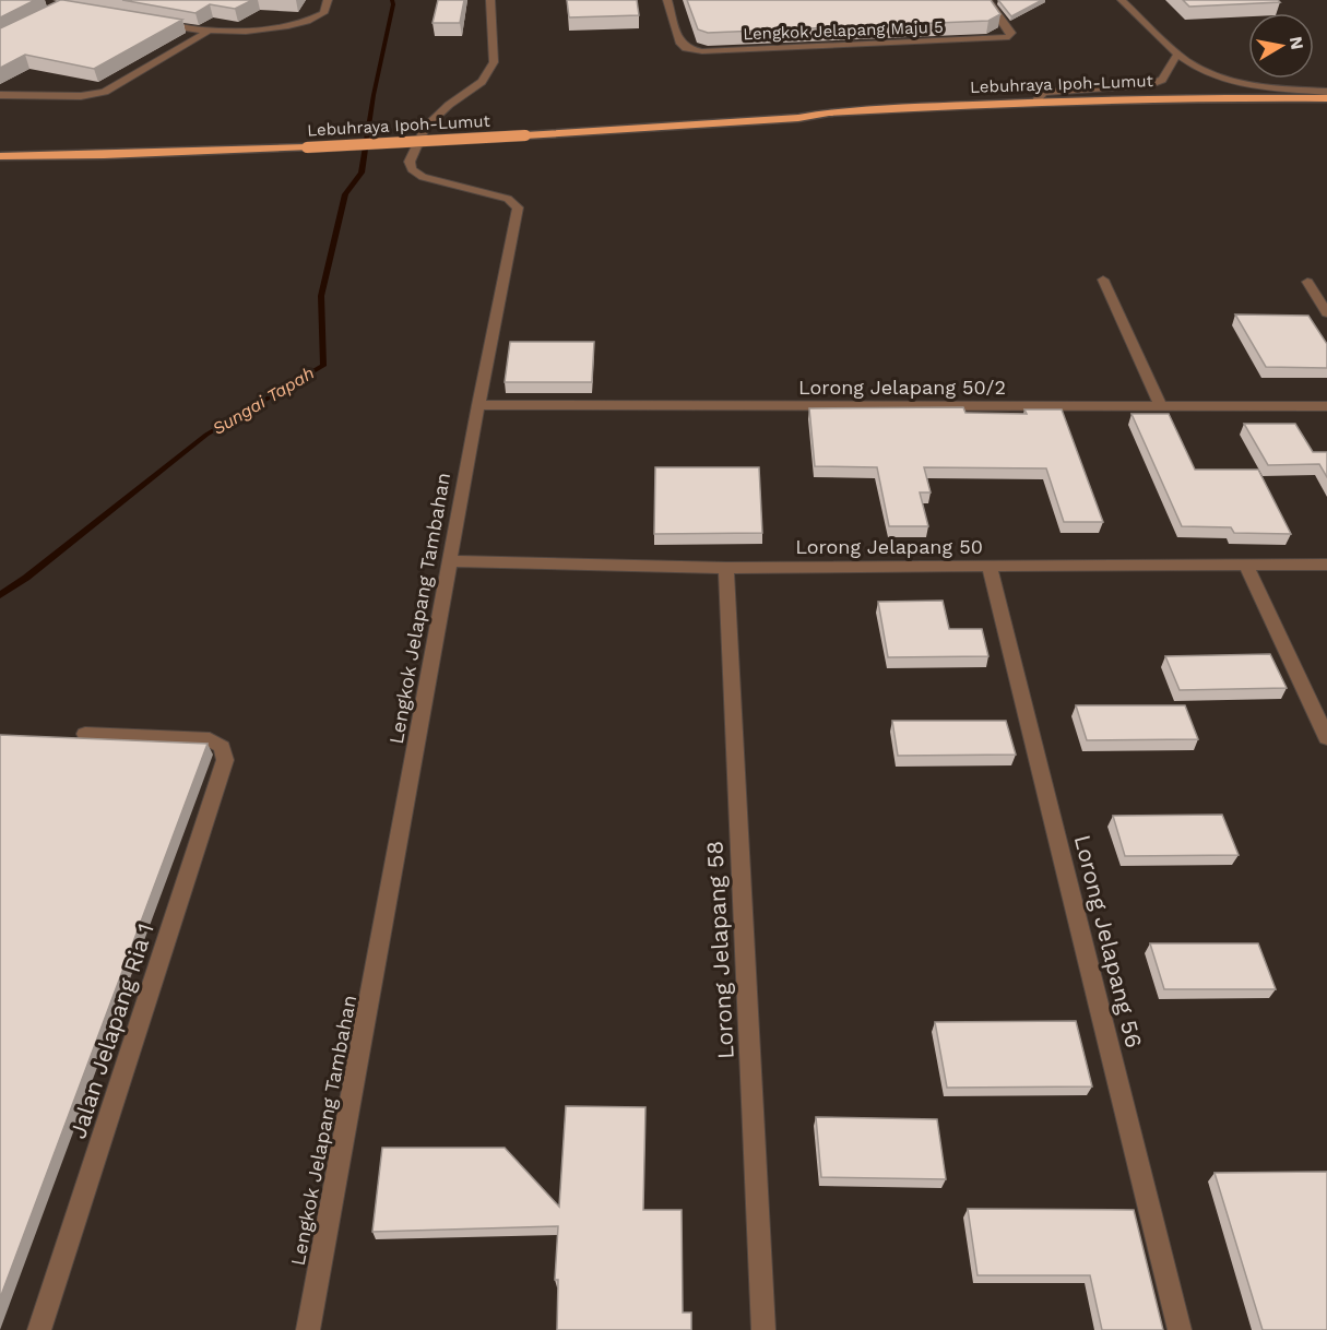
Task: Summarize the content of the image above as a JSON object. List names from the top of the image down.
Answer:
{
  "streets": {
    "highway": ["Lebuhraya Ipoh-Lumut"],
    "street": [
      "Lengkok Jelapang Maju 5",
      "Lorong Jelapang 50/2",
      "Lorong Jelapang 50",
      "Lengkok Jelapang Tambahan",
      "Lorong Jelapang 56",
      "Lorong Jelapang 58",
      "Jalan Jelapang Ria 1"
    ]
  },
  "crossings": [
    ["Lorong Jelapang 50/2", "Lengkok Jelapang Tambahan"],
    ["Lorong Jelapang 50", "Lengkok Jelapang Tambahan"],
    ["Lorong Jelapang 50", "Lorong Jelapang 56"],
    ["Lorong Jelapang 50", "Lorong Jelapang 58"]
  ],
  "water": ["Sungai Tapah"],
  "north": "right"
}
